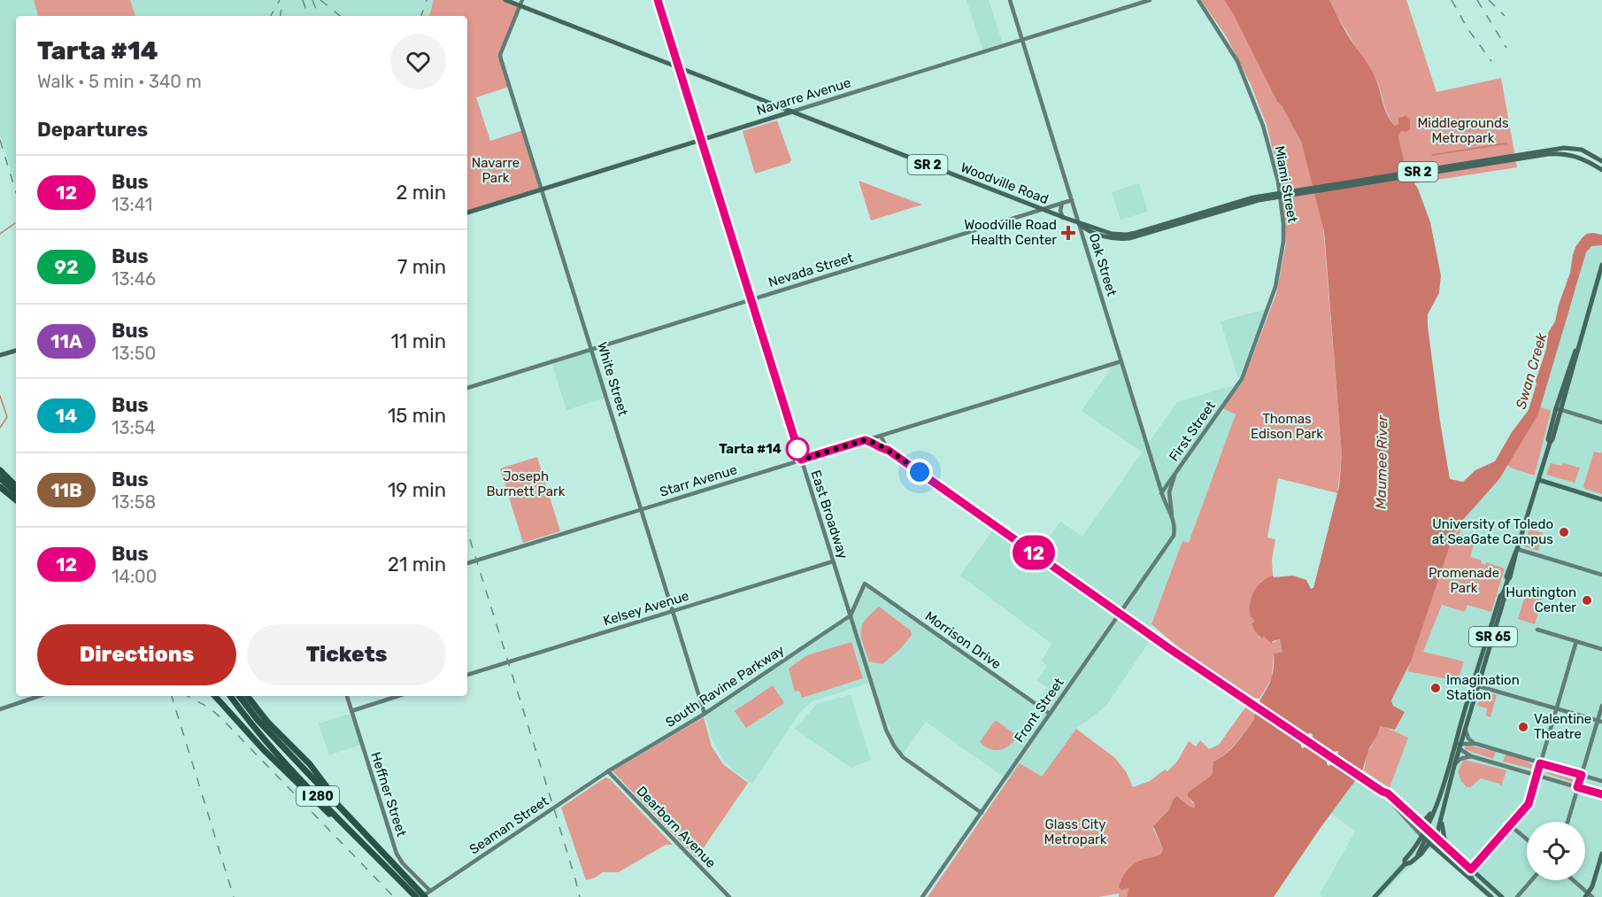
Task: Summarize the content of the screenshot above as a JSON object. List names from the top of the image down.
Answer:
{
  "streets": {
    "highway": ["I 280"],
    "main road": [
      "Navarre Avenue",
      "SR 2",
      "Woodville Road",
      "SR 65"
    ],
    "street": [
      "Miami Street",
      "Oak Street",
      "Nevada Street",
      "White Street",
      "First Street",
      "Starr Avenue",
      "East Broadway",
      "Kelsey Avenue",
      "Morrison Drive",
      "South Ravine Parkway",
      "Front Street",
      "Heffner Street",
      "Seaman Street",
      "Dearborn Avenue"
    ]
  },
  "crossings": [
    ["Navarre Avenue", "Woodville Road"],
    ["Navarre Avenue", "Oak Street"],
    ["Navarre Avenue", "White Street"],
    ["Navarre Avenue", "East Broadway"],
    ["SR 2", "Woodville Road"],
    ["Woodville Road", "Oak Street"],
    ["Woodville Road", "Nevada Street"],
    ["Woodville Road", "White Street"],
    ["Woodville Road", "East Broadway"],
    ["Miami Street", "First Street"],
    ["Oak Street", "Nevada Street"],
    ["Oak Street", "First Street"],
    ["Oak Street", "Starr Avenue"],
    ["Oak Street", "Front Street"],
    ["Nevada Street", "White Street"],
    ["Nevada Street", "East Broadway"],
    ["White Street", "Starr Avenue"],
    ["White Street", "Kelsey Avenue"],
    ["White Street", "South Ravine Parkway"],
    ["Starr Avenue", "East Broadway"],
    ["East Broadway", "Kelsey Avenue"],
    ["East Broadway", "South Ravine Parkway"],
    ["East Broadway", "Front Street"],
    ["Morrison Drive", "Front Street"],
    ["South Ravine Parkway", "Seaman Street"],
    ["South Ravine Parkway", "Dearborn Avenue"],
    ["Heffner Street", "Seaman Street"],
    ["Seaman Street", "Dearborn Avenue"]
  ],
  "water": ["Swan Creek", "Maumee River"],
  "parks": [
    "Middlegrounds Metropark",
    "Navarre Park",
    "Thomas Edison Park",
    "Joseph Burnett Park",
    "Promenade Park",
    "Glass City Metropark"
  ],
  "places": {
    "health": ["Woodville Road Health Center"],
    "other": [
      "Tarta #14",
      "University of Toledo at SeaGate Campus",
      "Huntington Center",
      "Imagination Station",
      "Valentine Theatre"
    ]
  },
  "lines": ["bus line 12"],
  "page": {
    "on_map": "12",
    "heading": [
      ["Tarta #14", "Walk · 5 min · 340 m"],
      "Departures"
    ],
    "list": [
      {
        "mark": "12",
        "name": "Bus",
        "note": "13:41",
        "value": "2 min"
      },
      {
        "mark": "92",
        "name": "Bus",
        "note": "13:46",
        "value": "7 min"
      },
      {
        "mark": "11A",
        "name": "Bus",
        "note": "13:50",
        "value": "11 min"
      },
      {
        "mark": "14",
        "name": "Bus",
        "note": "13:54",
        "value": "15 min"
      },
      {
        "mark": "11B",
        "name": "Bus",
        "note": "13:58",
        "value": "19 min"
      },
      {
        "mark": "12",
        "name": "Bus",
        "note": "14:00",
        "value": "21 min"
      }
    ],
    "buttons": ["Directions", "Tickets"]
  }
}
